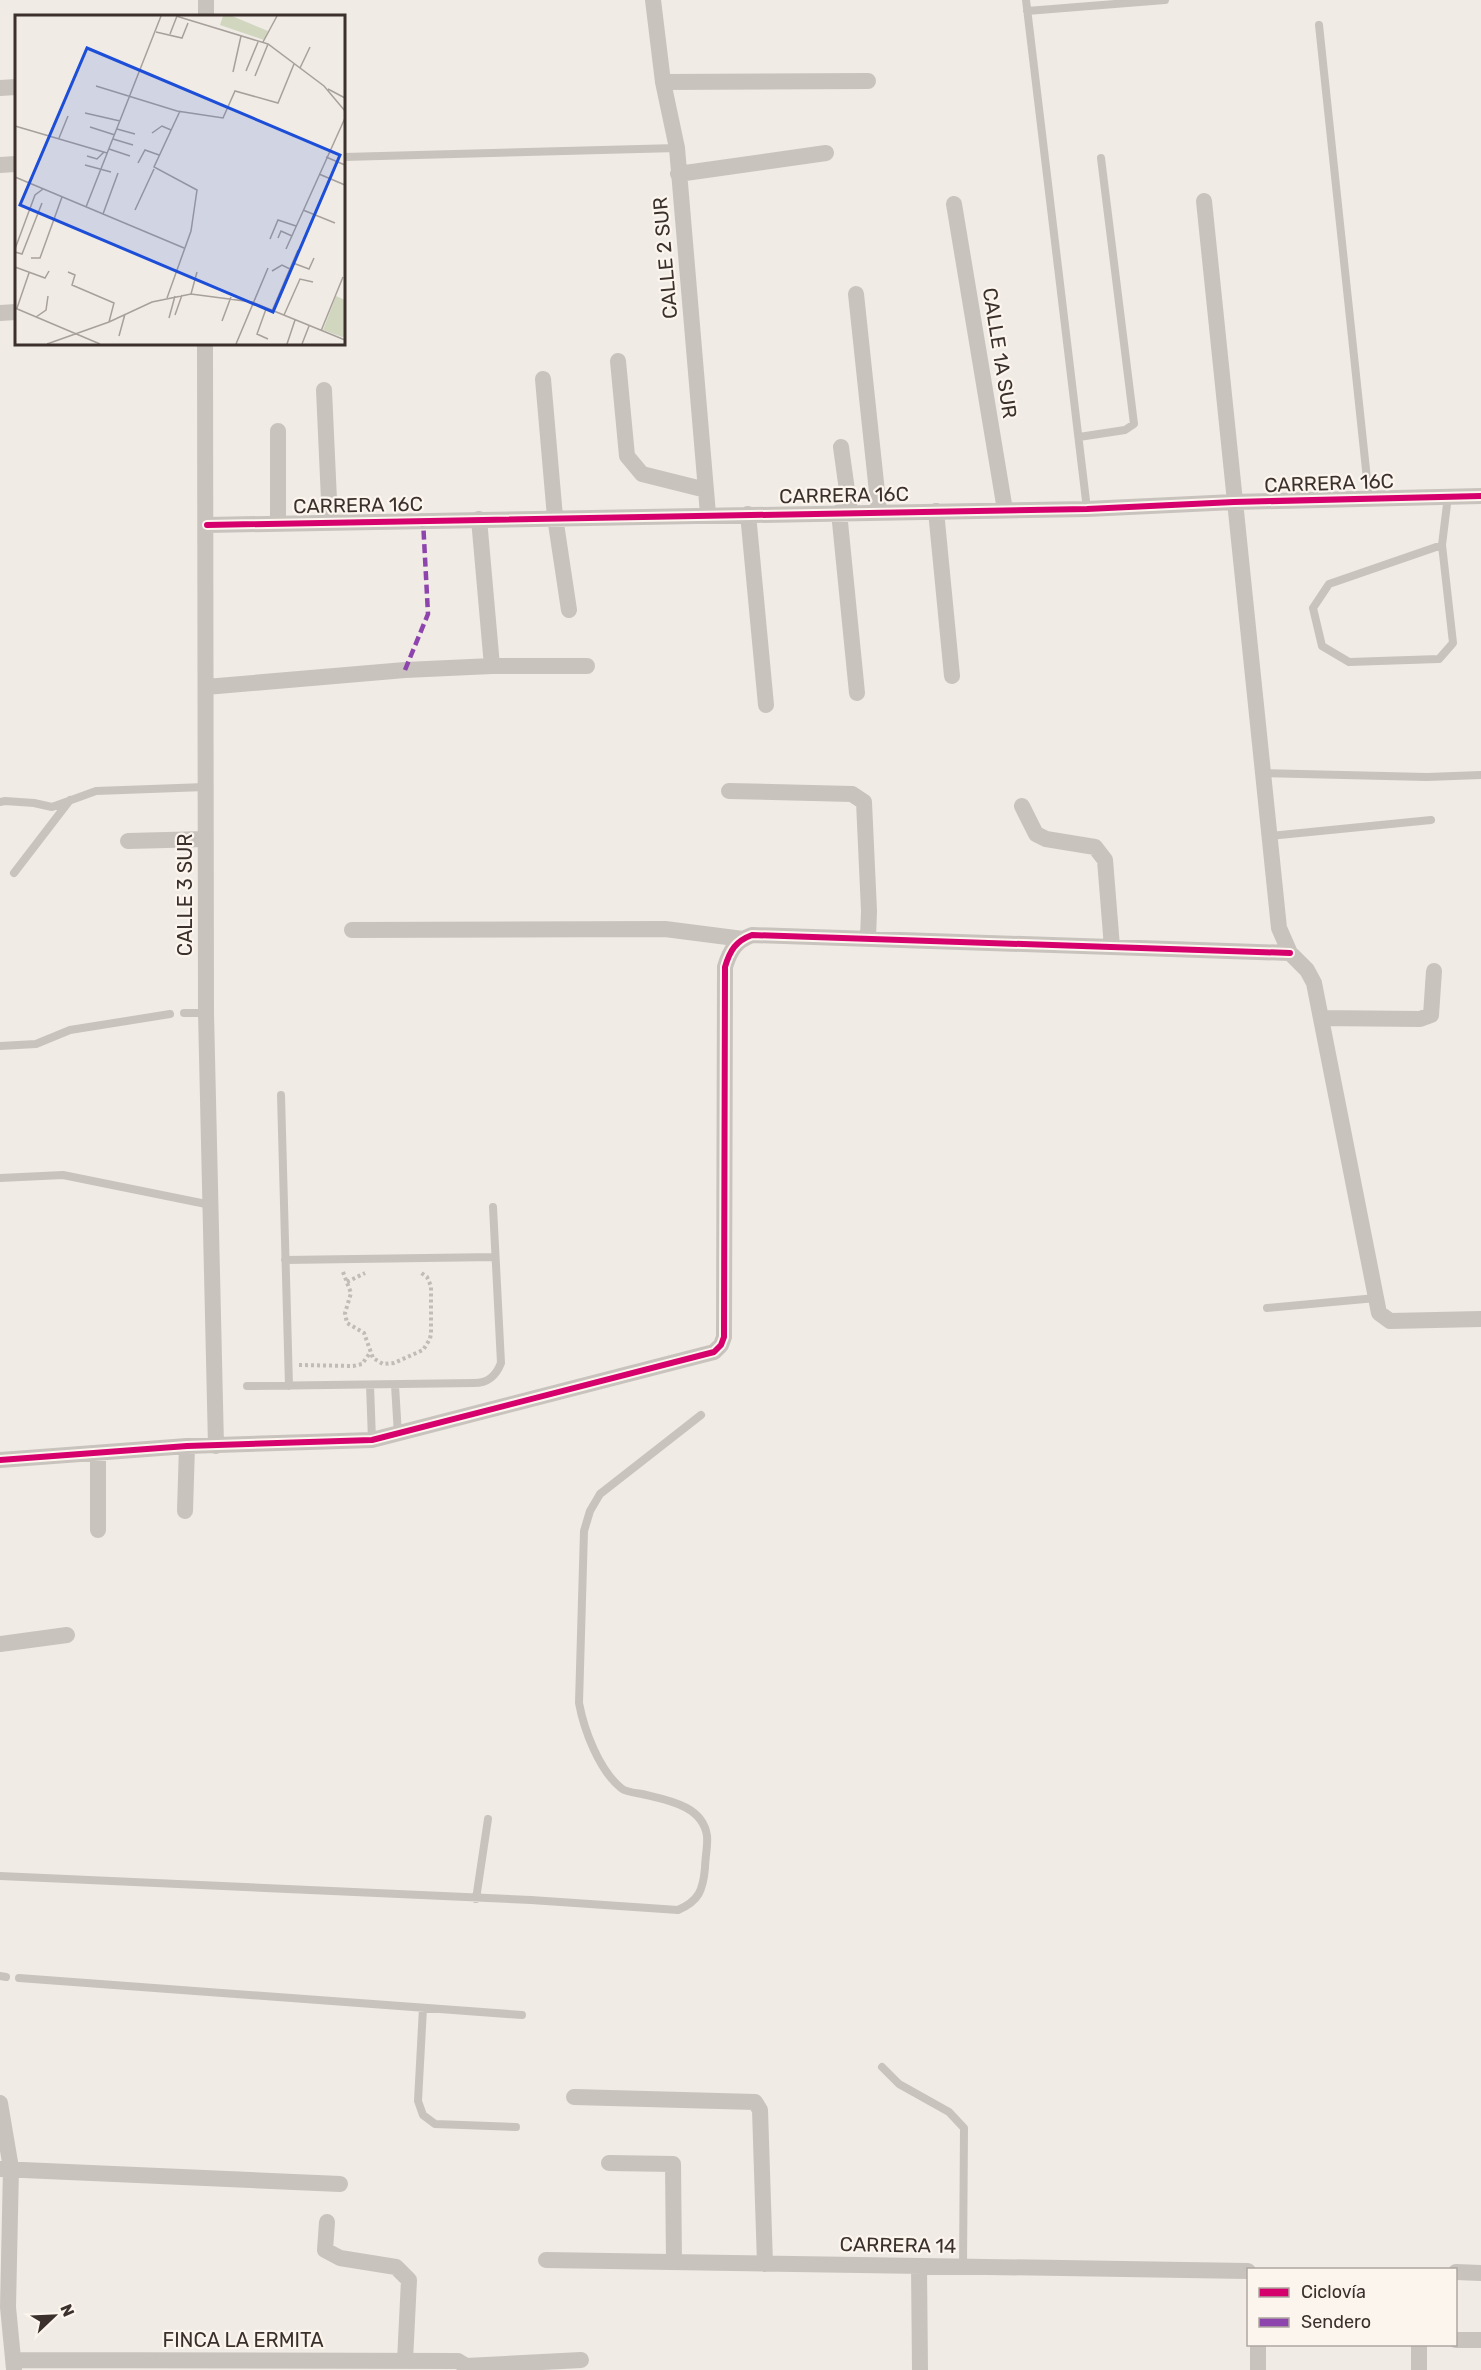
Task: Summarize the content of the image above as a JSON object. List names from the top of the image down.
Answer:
{
  "streets": {
    "street": [
      "CALLE 2 SUR",
      "CALLE 1A SUR",
      "CARRERA 16C",
      "CALLE 3 SUR",
      "CARRERA 14",
      "FINCA LA ERMITA"
    ]
  },
  "crossings": [
    ["CALLE 2 SUR", "CARRERA 16C"],
    ["CALLE 1A SUR", "CARRERA 16C"],
    ["CARRERA 16C", "CALLE 3 SUR"]
  ],
  "legend": ["Ciclovía", "Sendero"],
  "north": "top right"
}
